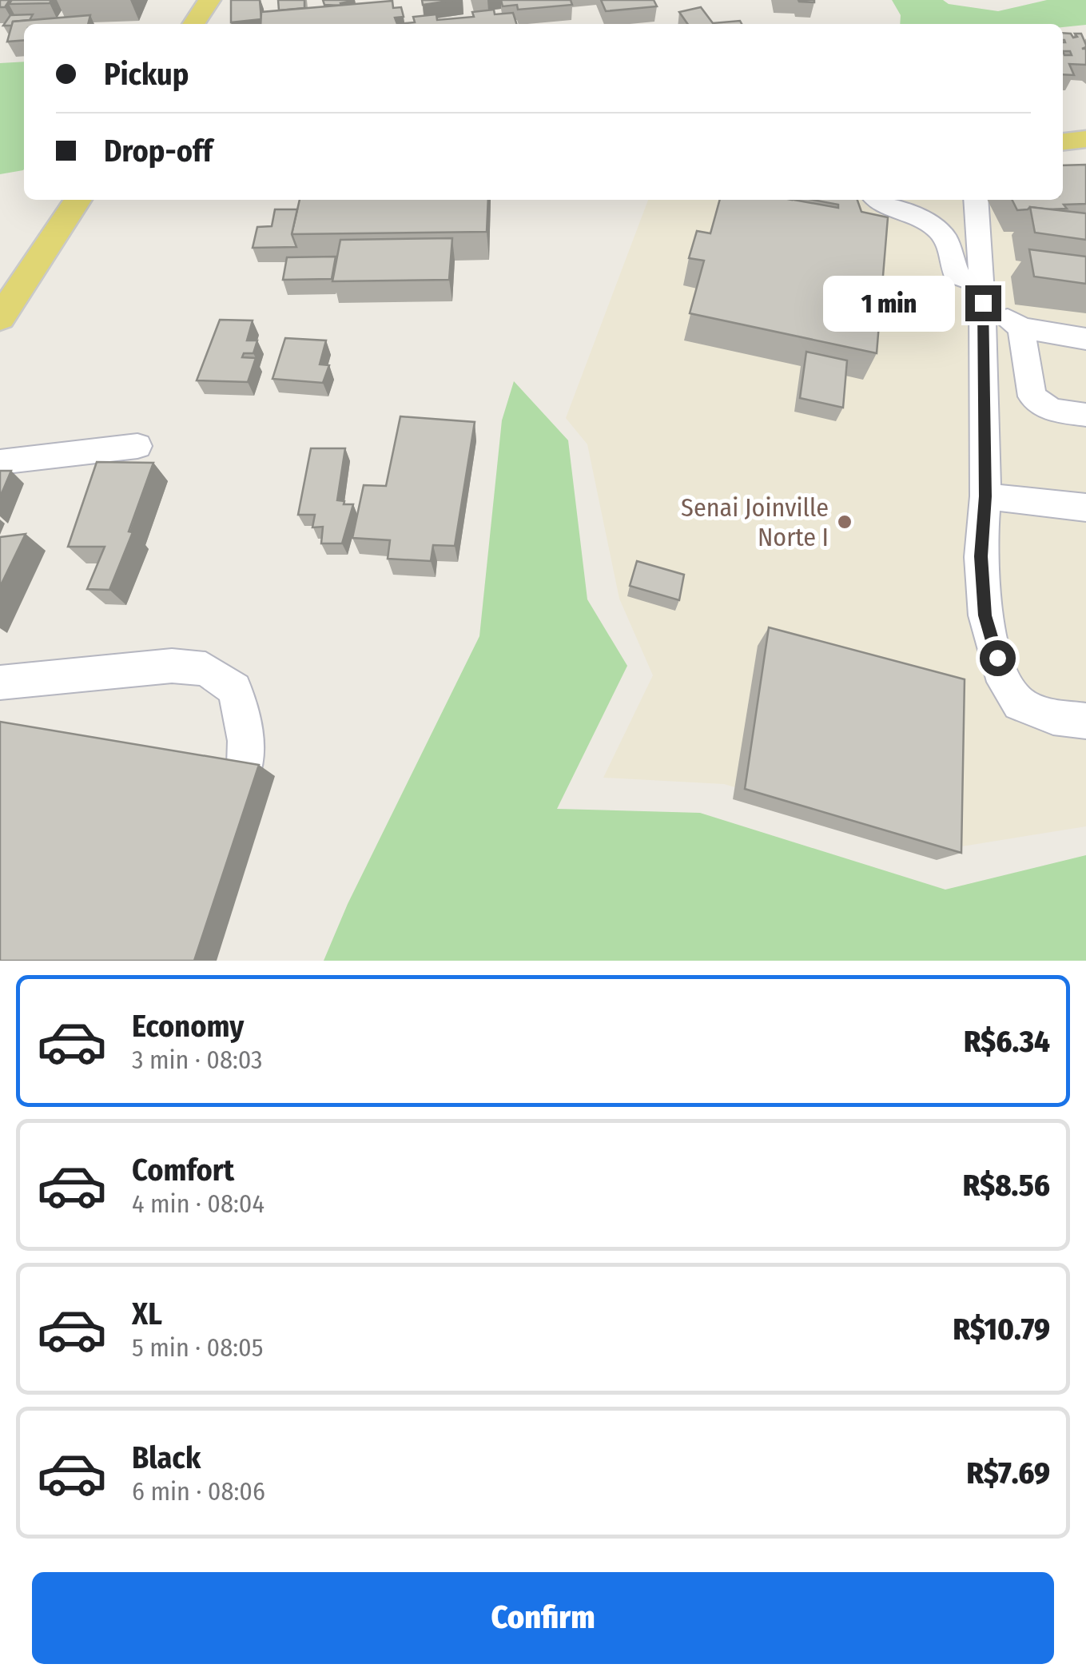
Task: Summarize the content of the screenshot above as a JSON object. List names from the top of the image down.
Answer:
{
  "places": ["Senai Joinville Norte I"],
  "page": {
    "banner": ["Pickup", "Drop-off"],
    "bubble": "1 min",
    "list": [
      {
        "name": "Economy",
        "note": "3 min · 08:03",
        "value": "R$6.34"
      },
      {
        "name": "Comfort",
        "note": "4 min · 08:04",
        "value": "R$8.56"
      },
      {
        "name": "XL",
        "note": "5 min · 08:05",
        "value": "R$10.79"
      },
      {
        "name": "Black",
        "note": "6 min · 08:06",
        "value": "R$7.69"
      }
    ],
    "buttons": "Confirm"
  }
}
